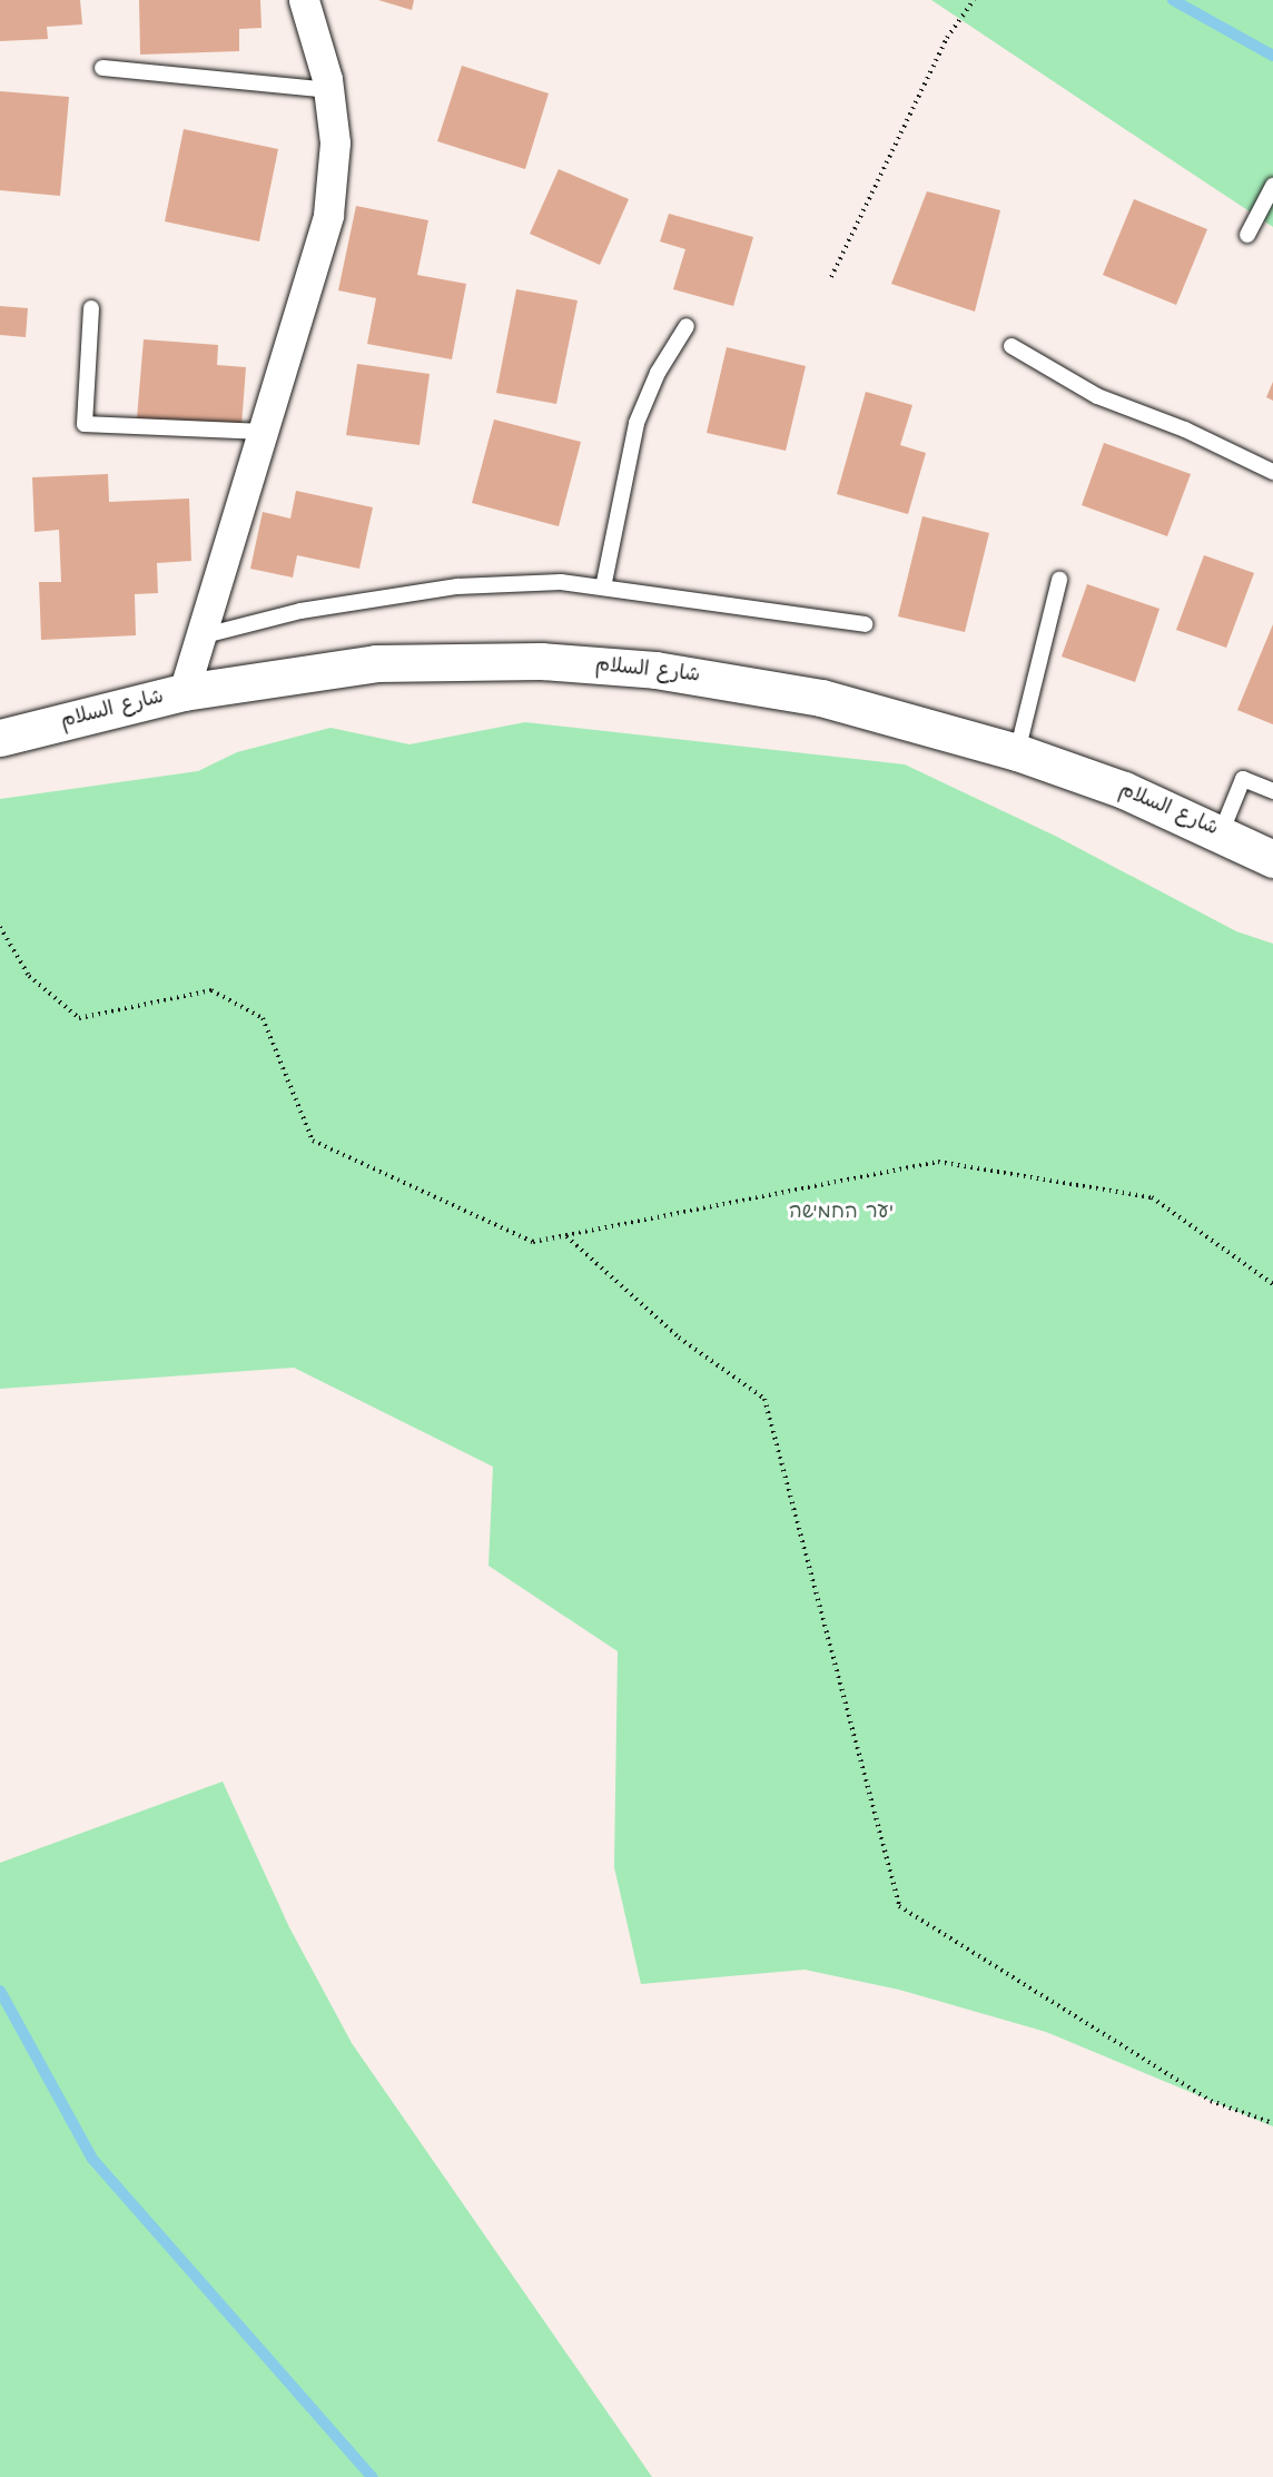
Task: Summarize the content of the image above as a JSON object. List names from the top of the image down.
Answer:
{
  "streets": {
    "main road": ["شارع السلام"]
  },
  "parks": ["יער החמישה"]
}
